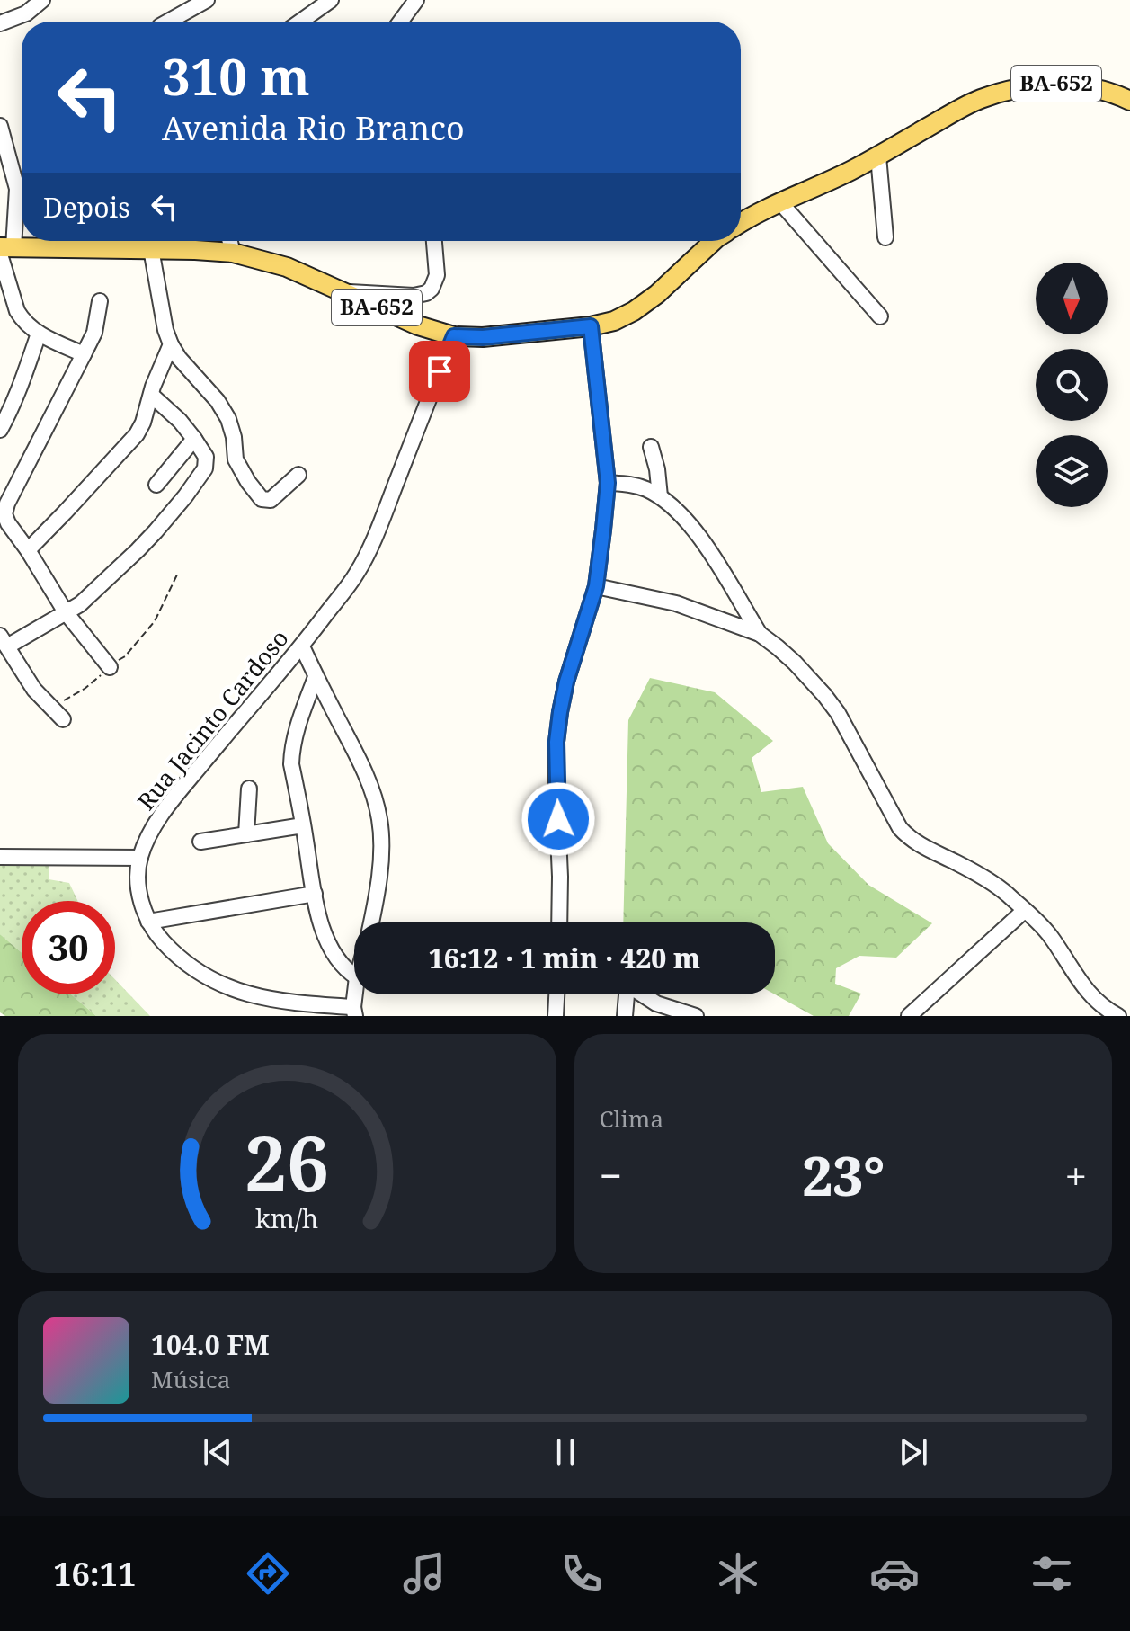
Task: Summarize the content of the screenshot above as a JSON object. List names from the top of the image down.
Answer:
{
  "streets": {
    "main road": ["BA-652"],
    "street": ["Rua Jacinto Cardoso"]
  },
  "crossings": [
    ["BA-652", "Rua Jacinto Cardoso"]
  ],
  "north": "bottom",
  "page": {
    "turn": ["310 m", "Avenida Rio Branco"],
    "then": "Depois",
    "limit": "30",
    "trip": "16:12 · 1 min · 420 m",
    "tile": "Clima",
    "heat": ["−", "23°", "+"],
    "song": ["104.0 FM", "Música"],
    "tabs": "16:11",
    "gauge": ["26", "km/h"]
  }
}
